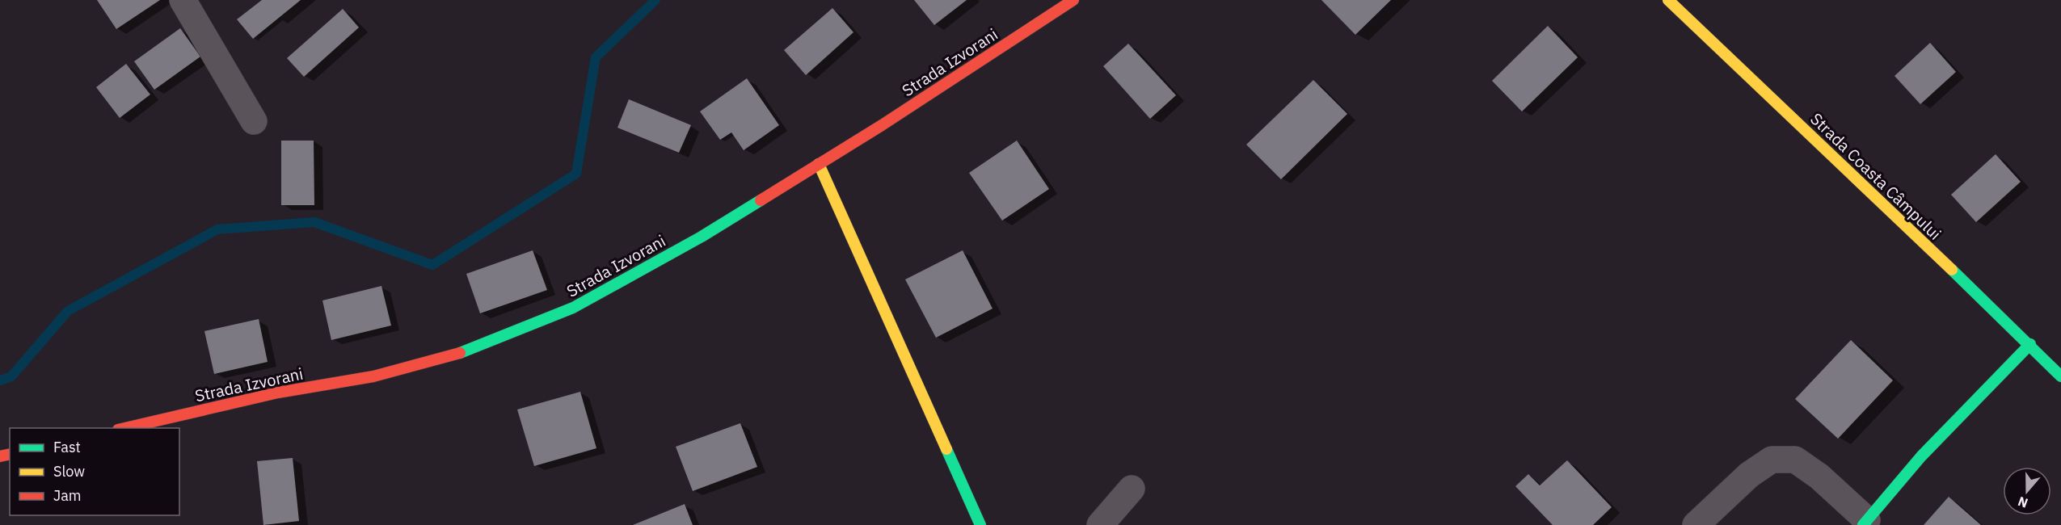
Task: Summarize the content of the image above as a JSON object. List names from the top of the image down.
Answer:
{
  "streets": {
    "street": ["Strada Izvorani", "Strada Coasta Câmpului"]
  },
  "legend": ["Fast", "Slow", "Jam"],
  "north": "bottom"
}
